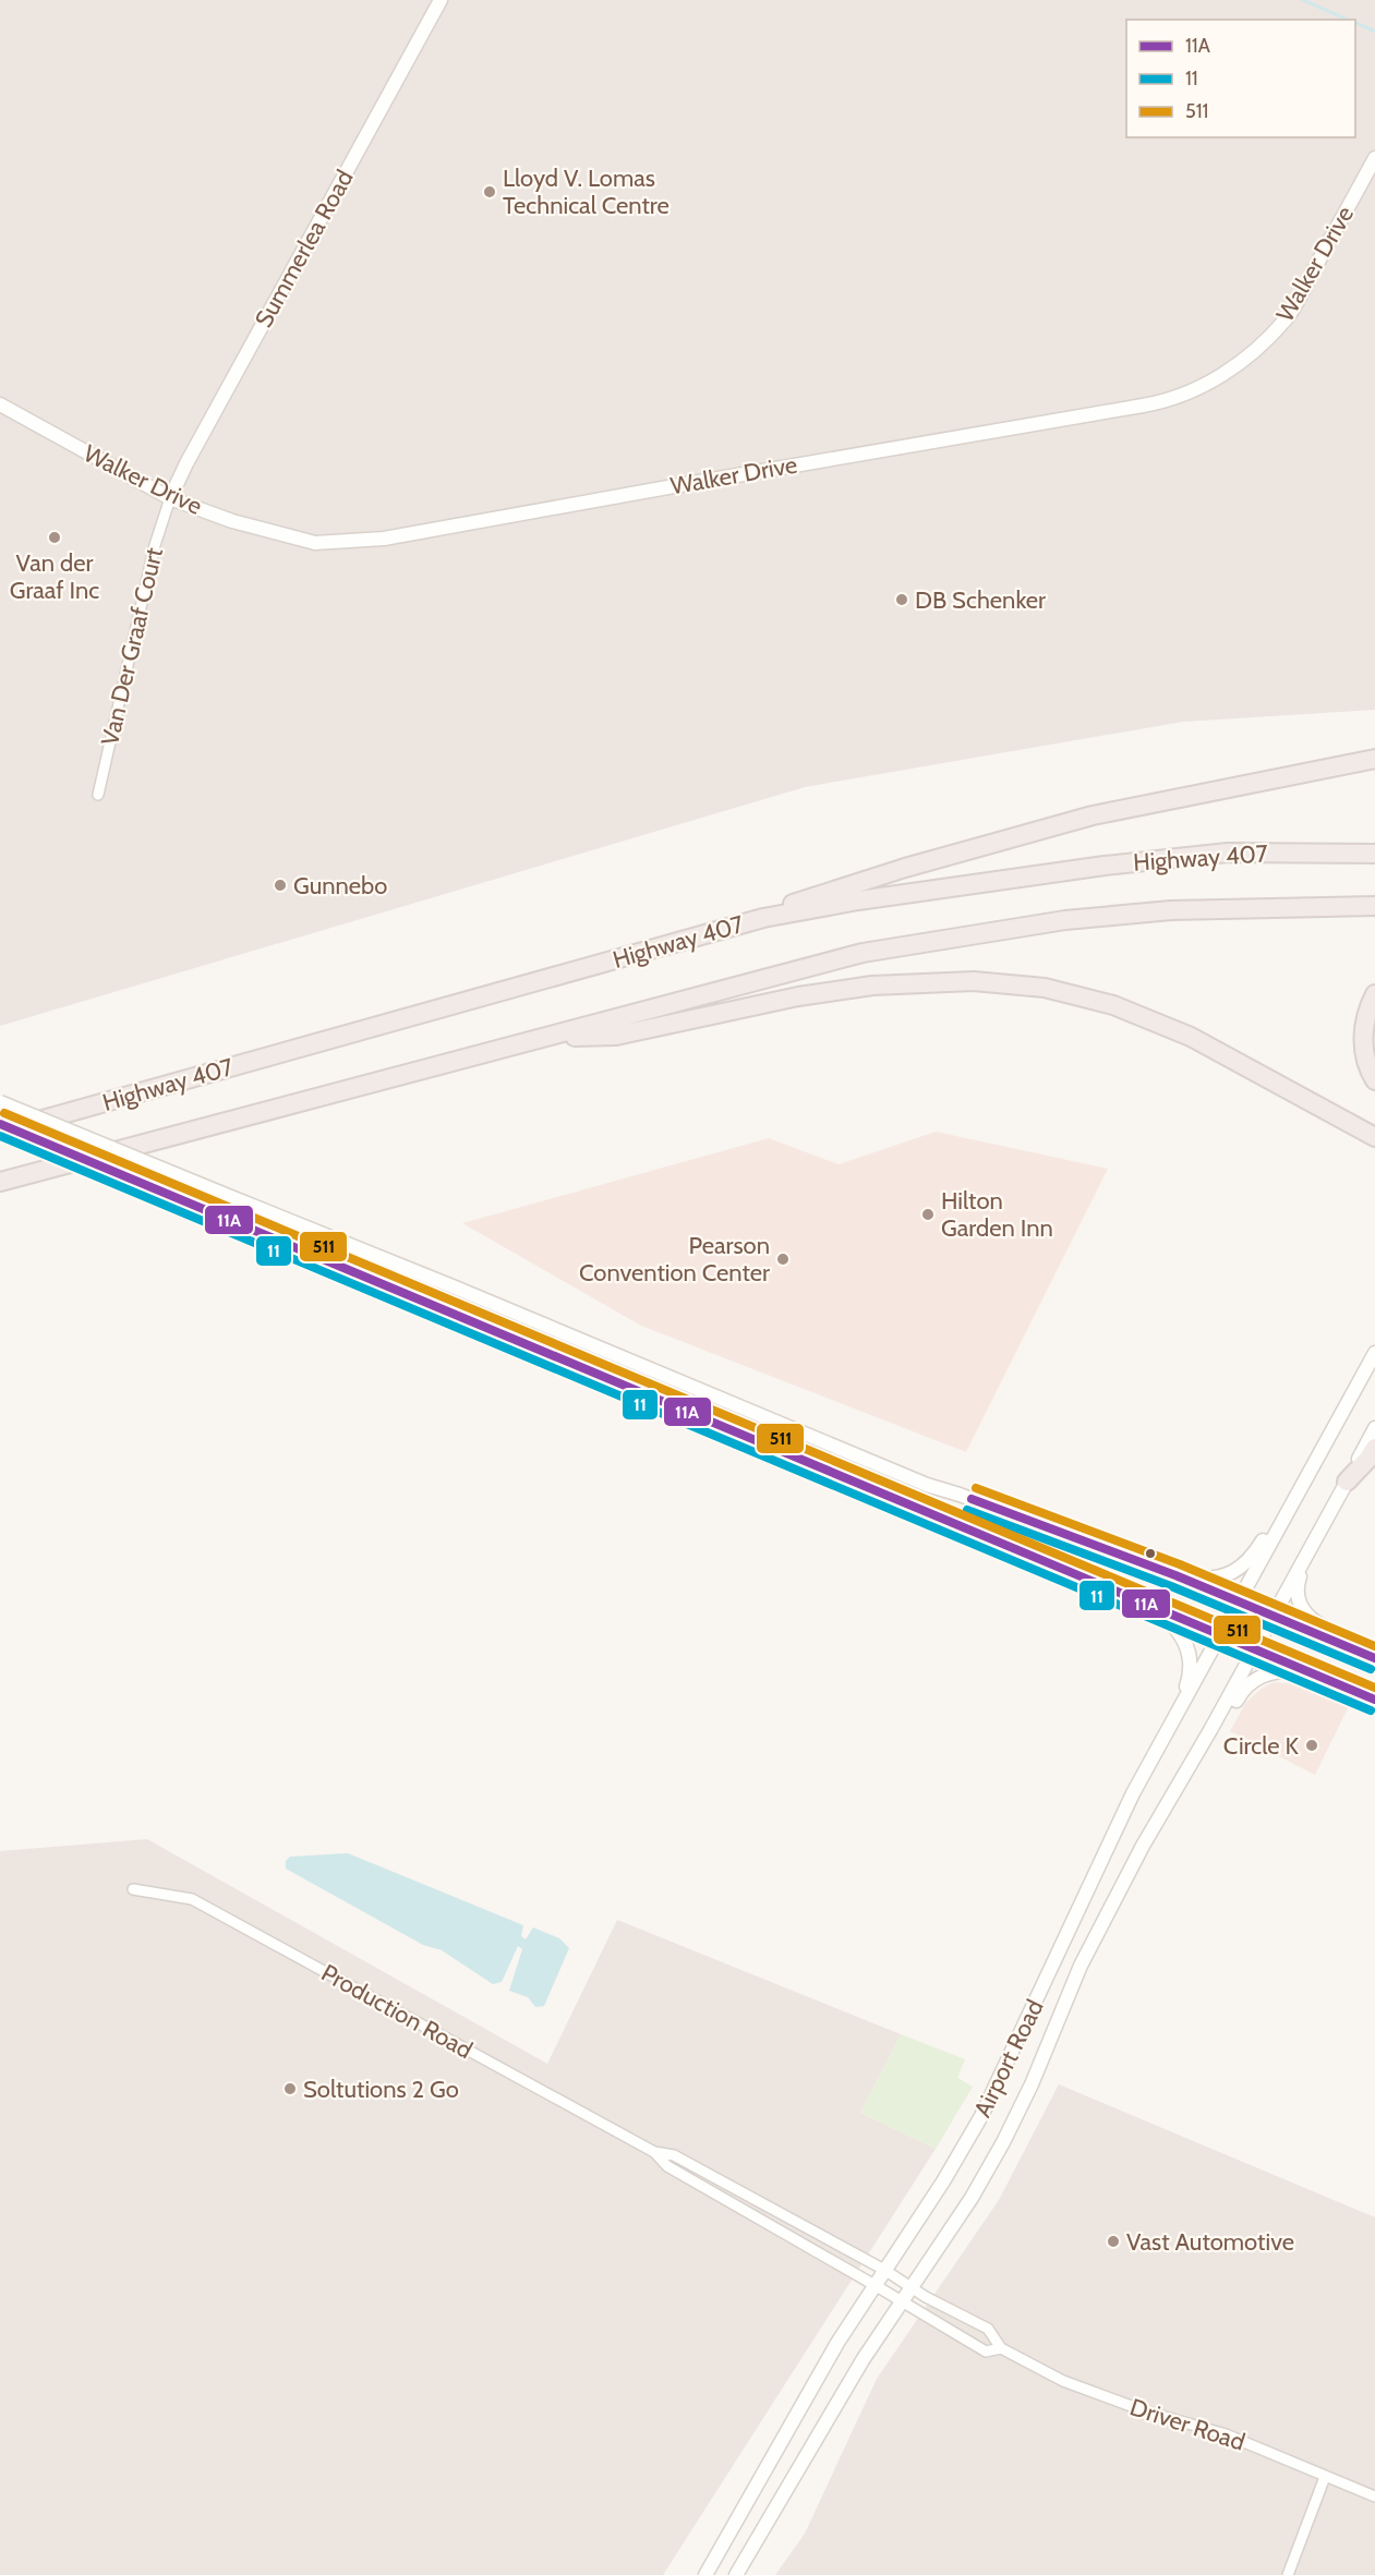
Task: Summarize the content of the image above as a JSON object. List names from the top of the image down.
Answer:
{
  "streets": {
    "highway": ["Highway 407"],
    "main road": ["Summerlea Road", "Walker Drive", "Airport Road"],
    "street": ["Van Der Graaf Court", "Production Road", "Driver Road"]
  },
  "crossings": [
    ["Summerlea Road", "Walker Drive"],
    ["Summerlea Road", "Van Der Graaf Court"],
    ["Walker Drive", "Van Der Graaf Court"],
    ["Production Road", "Airport Road"],
    ["Production Road", "Driver Road"],
    ["Airport Road", "Driver Road"]
  ],
  "places": [
    "Lloyd V. Lomas Technical Centre",
    "Van der Graaf Inc",
    "DB Schenker",
    "Gunnebo",
    "Hilton Garden Inn",
    "Pearson Convention Center",
    "Circle K",
    "Soltutions 2 Go",
    "Vast Automotive"
  ],
  "lines": ["transit line 511", "transit line 11A", "transit line 11"],
  "legend": ["11A", "11", "511"]
}
